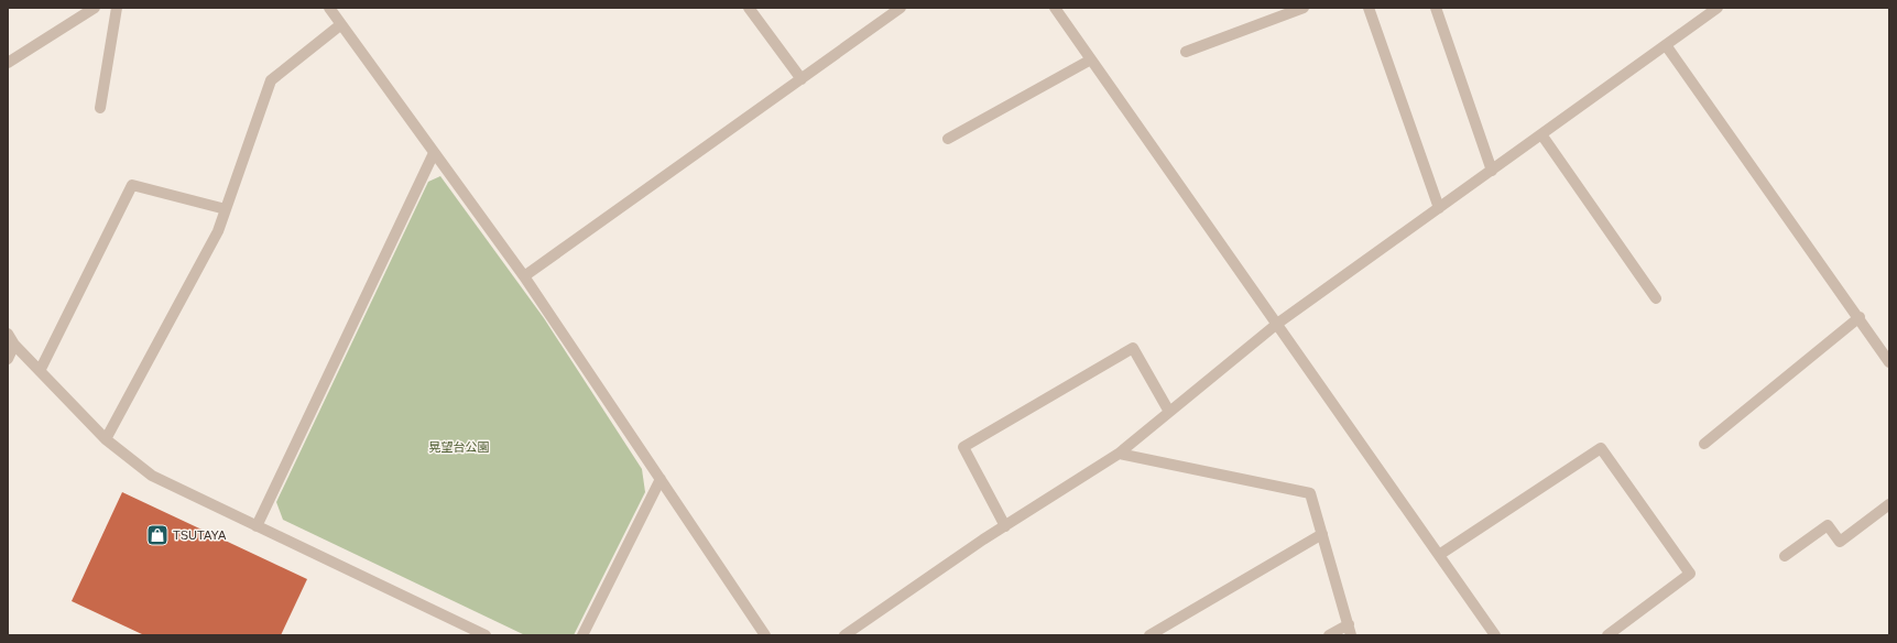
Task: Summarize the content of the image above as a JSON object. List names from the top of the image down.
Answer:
{
  "parks": ["晃望台公園"],
  "places": {
    "shop": ["TSUTAYA"]
  }
}
